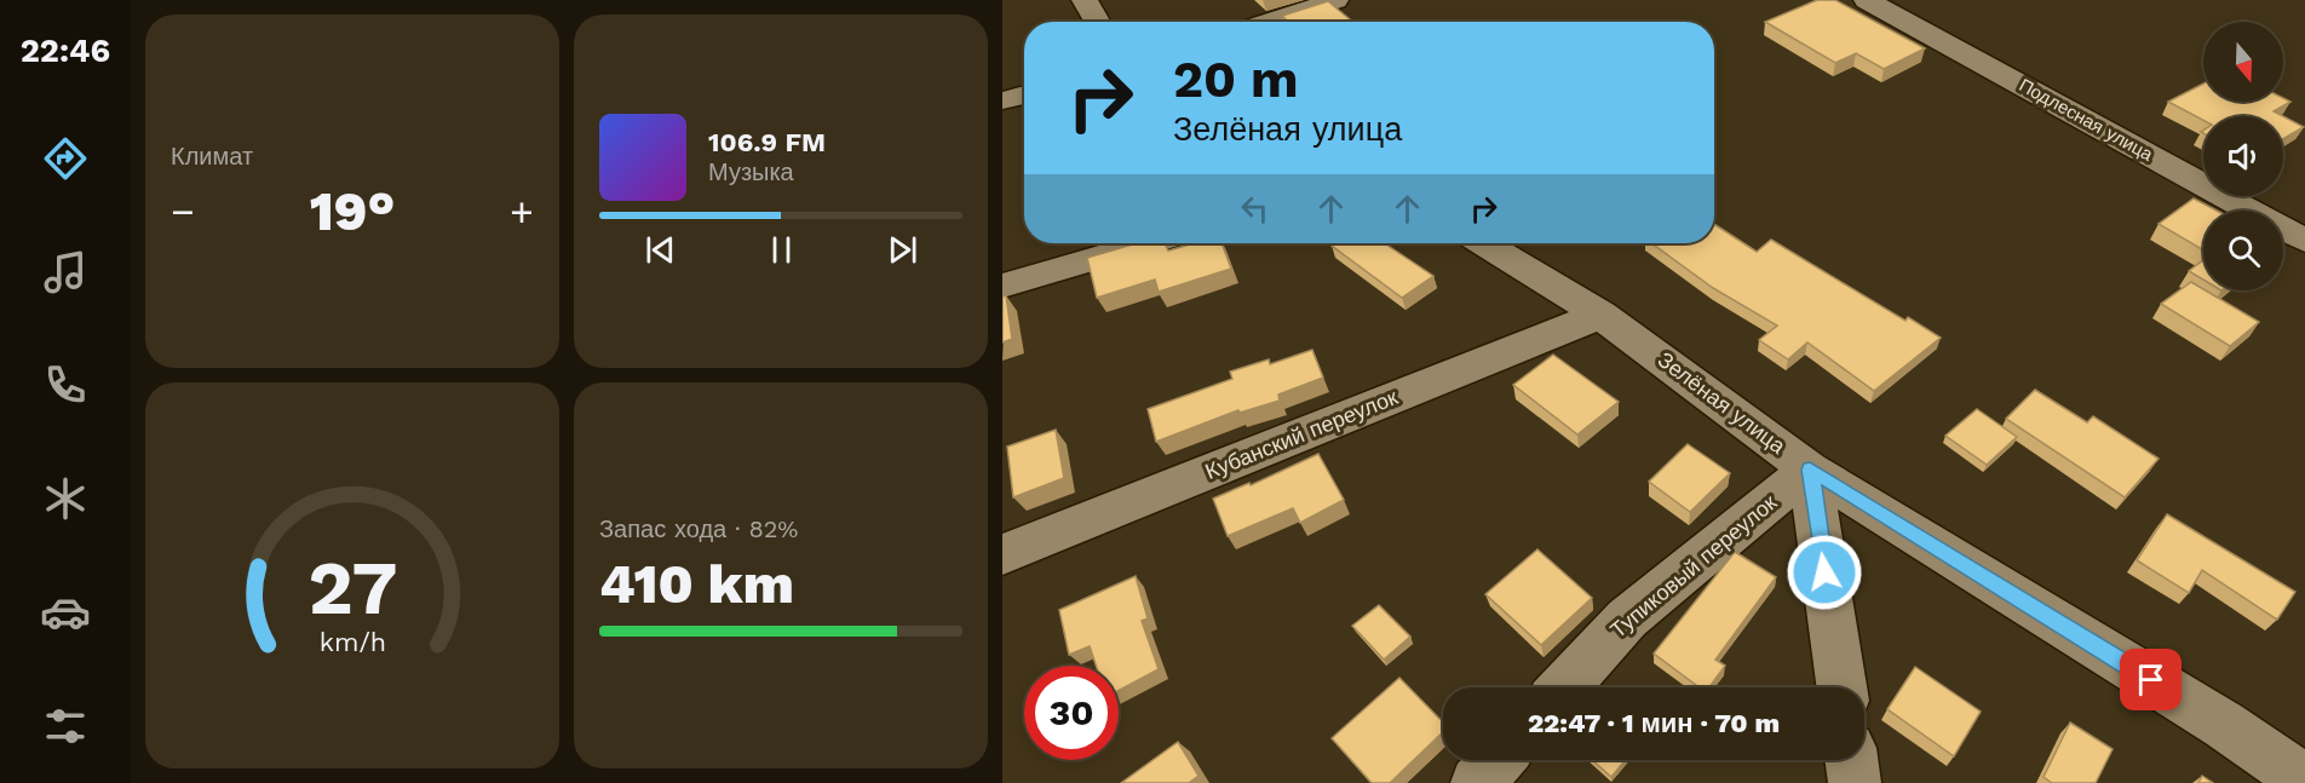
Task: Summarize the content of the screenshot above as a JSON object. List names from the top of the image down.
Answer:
{
  "streets": {
    "street": [
      "Подлесная улица",
      "Зелёная улица",
      "Кубанский переулок",
      "Тупиковый переулок"
    ]
  },
  "crossings": [
    ["Зелёная улица", "Кубанский переулок"],
    ["Зелёная улица", "Тупиковый переулок"]
  ],
  "north": "bottom",
  "page": {
    "tabs": "22:46",
    "tile": [
      "Климат",
      ["Запас хода · 82%", "410 km"]
    ],
    "turn": ["20 m", "Зелёная улица"],
    "song": ["106.9 FM", "Музыка"],
    "heat": ["−", "19°", "+"],
    "limit": "30",
    "trip": "22:47 · 1 мин · 70 m",
    "gauge": ["27", "km/h"]
  }
}
